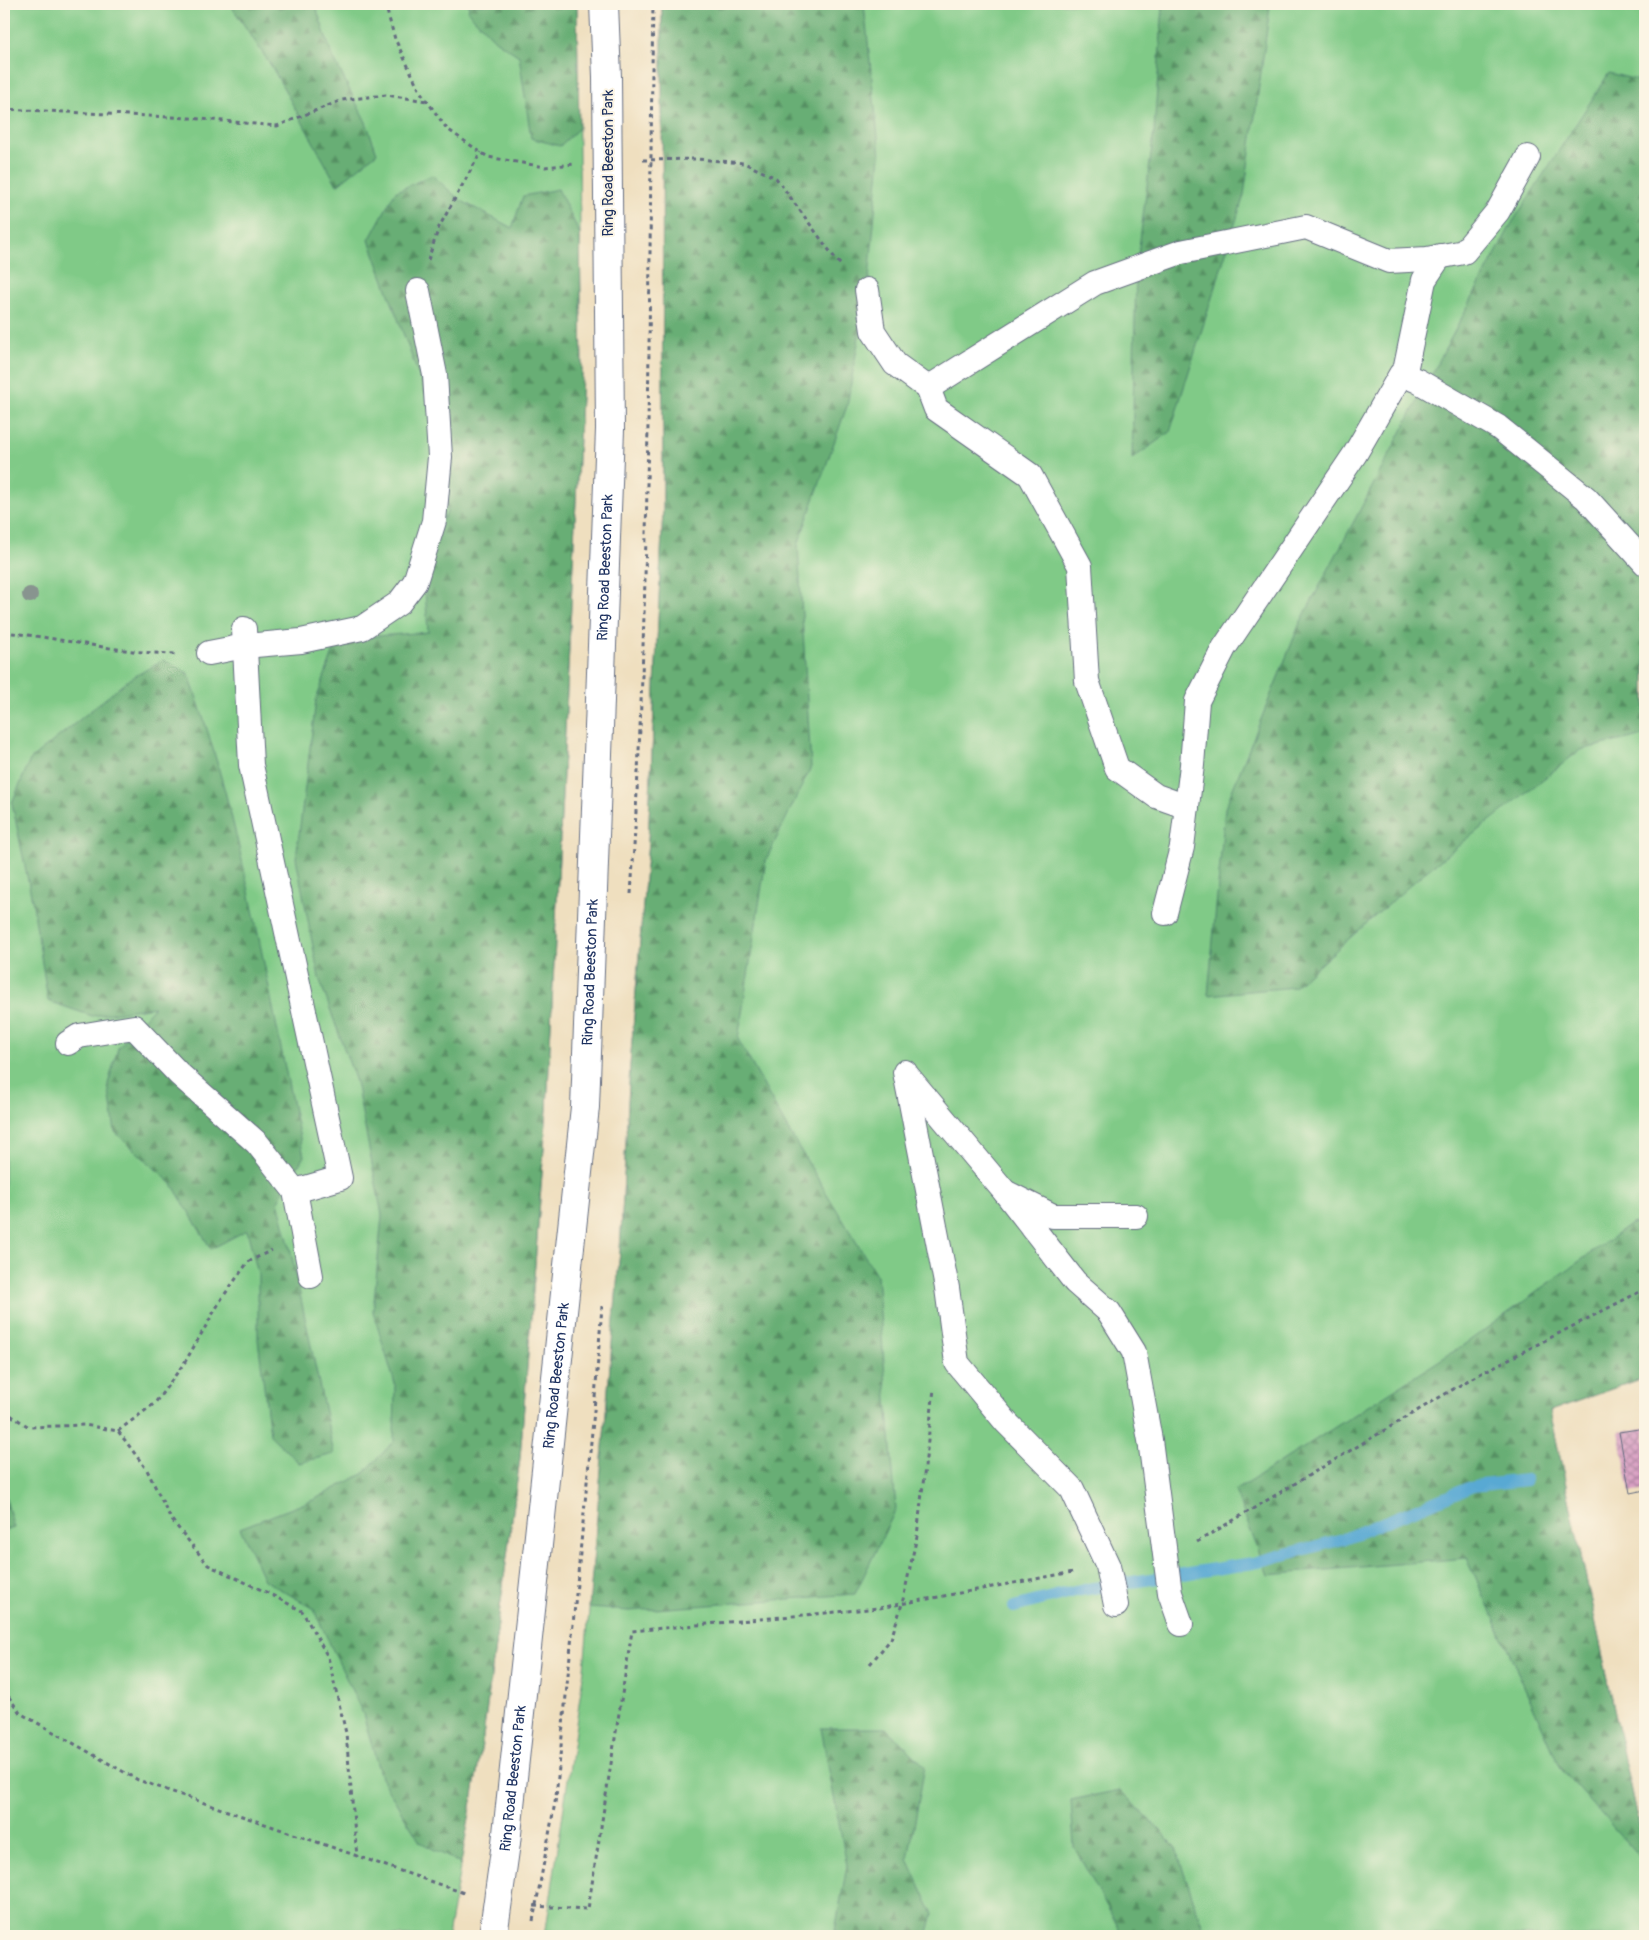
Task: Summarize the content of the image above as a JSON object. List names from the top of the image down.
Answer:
{
  "streets": {
    "street": ["Ring Road Beeston Park"]
  }
}
